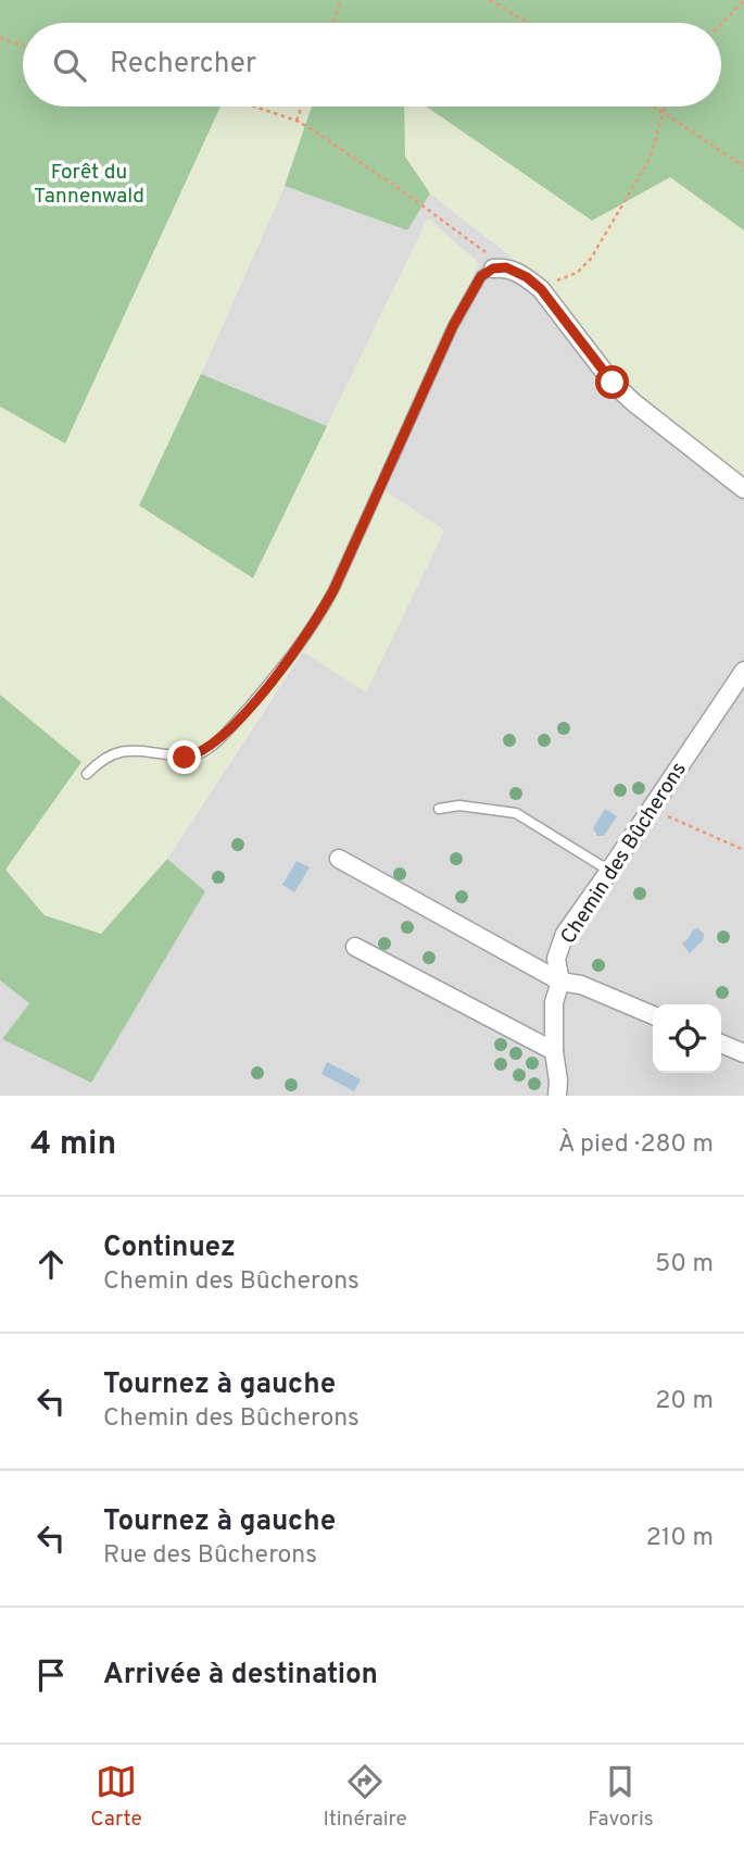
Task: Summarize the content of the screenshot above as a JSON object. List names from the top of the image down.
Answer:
{
  "streets": {
    "street": ["Chemin des Bûcherons"]
  },
  "parks": ["Forêt du Tannenwald"],
  "page": {
    "search": "Rechercher",
    "heading": ["4 min", "À pied · 280 m"],
    "list": [
      ["Continuez", "Chemin des Bûcherons", "50 m"],
      ["Tournez à gauche", "Chemin des Bûcherons", "20 m"],
      ["Tournez à gauche", "Rue des Bûcherons", "210 m"],
      "Arrivée à destination"
    ],
    "nav": ["Carte", "Itinéraire", "Favoris"]
  }
}
